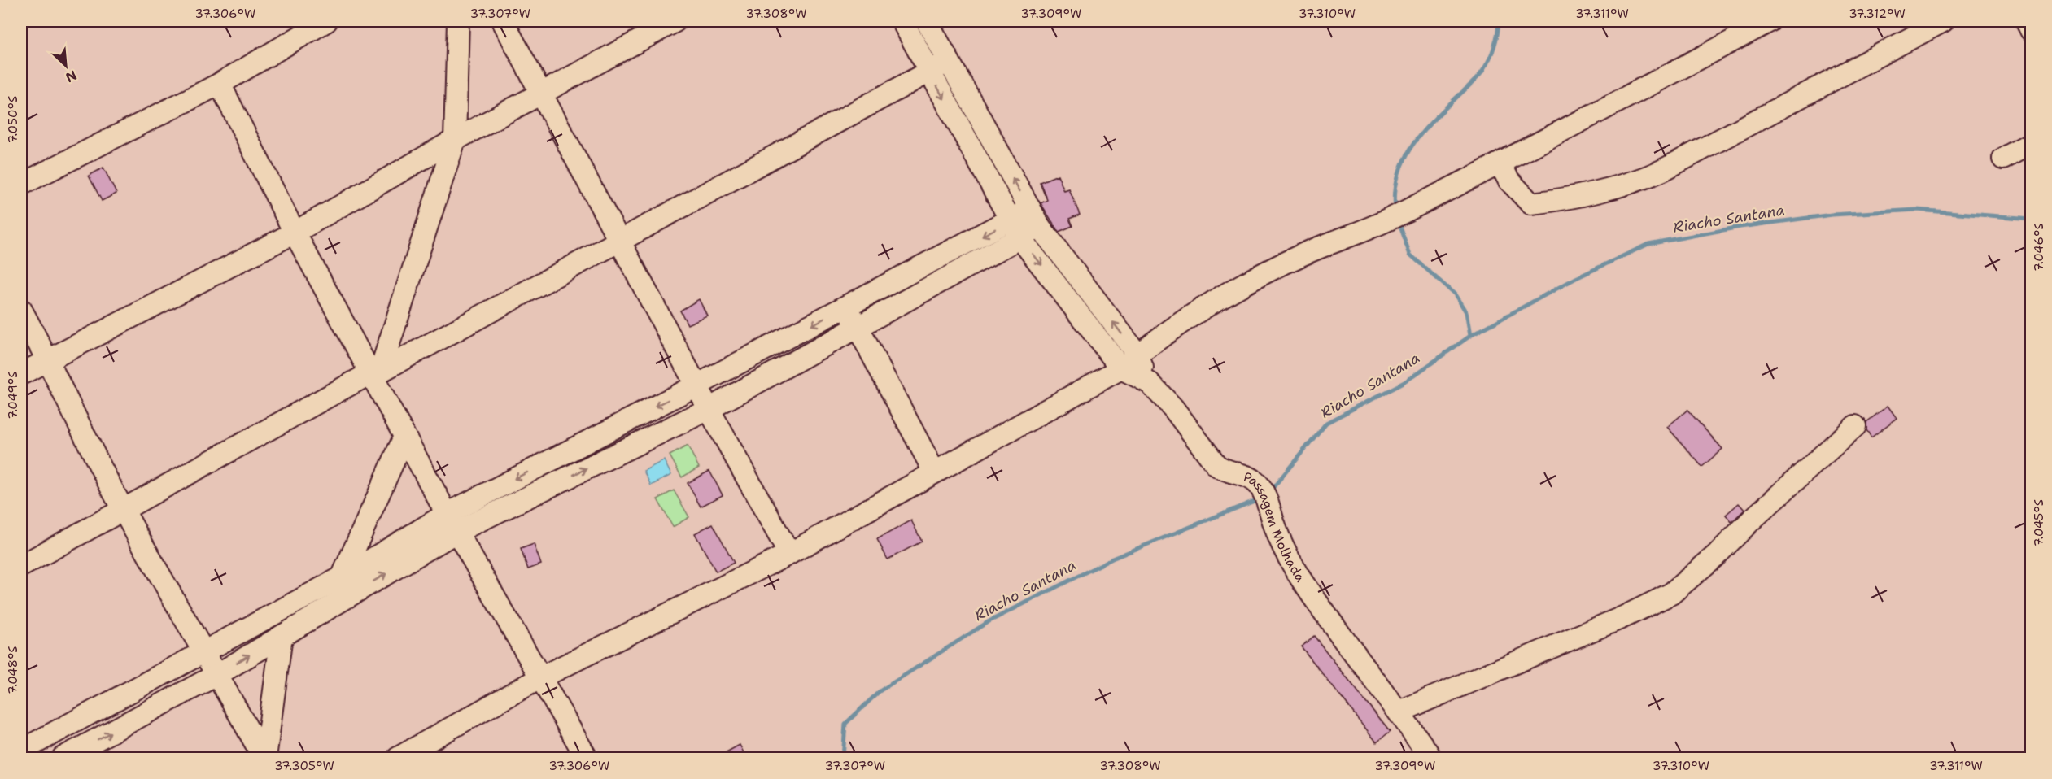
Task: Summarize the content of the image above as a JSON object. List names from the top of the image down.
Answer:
{
  "streets": {
    "street": ["Passagem Molhada"]
  },
  "water": ["Riacho Santana"],
  "north": "bottom right",
  "coordinates": [
    "37.306°W",
    "37.307°W",
    "37.308°W",
    "37.309°W",
    "37.310°W",
    "37.311°W",
    "37.312°W",
    "7.050°S",
    "7.046°S",
    "7.049°S",
    "7.045°S",
    "7.048°S",
    "37.305°W"
  ]
}
